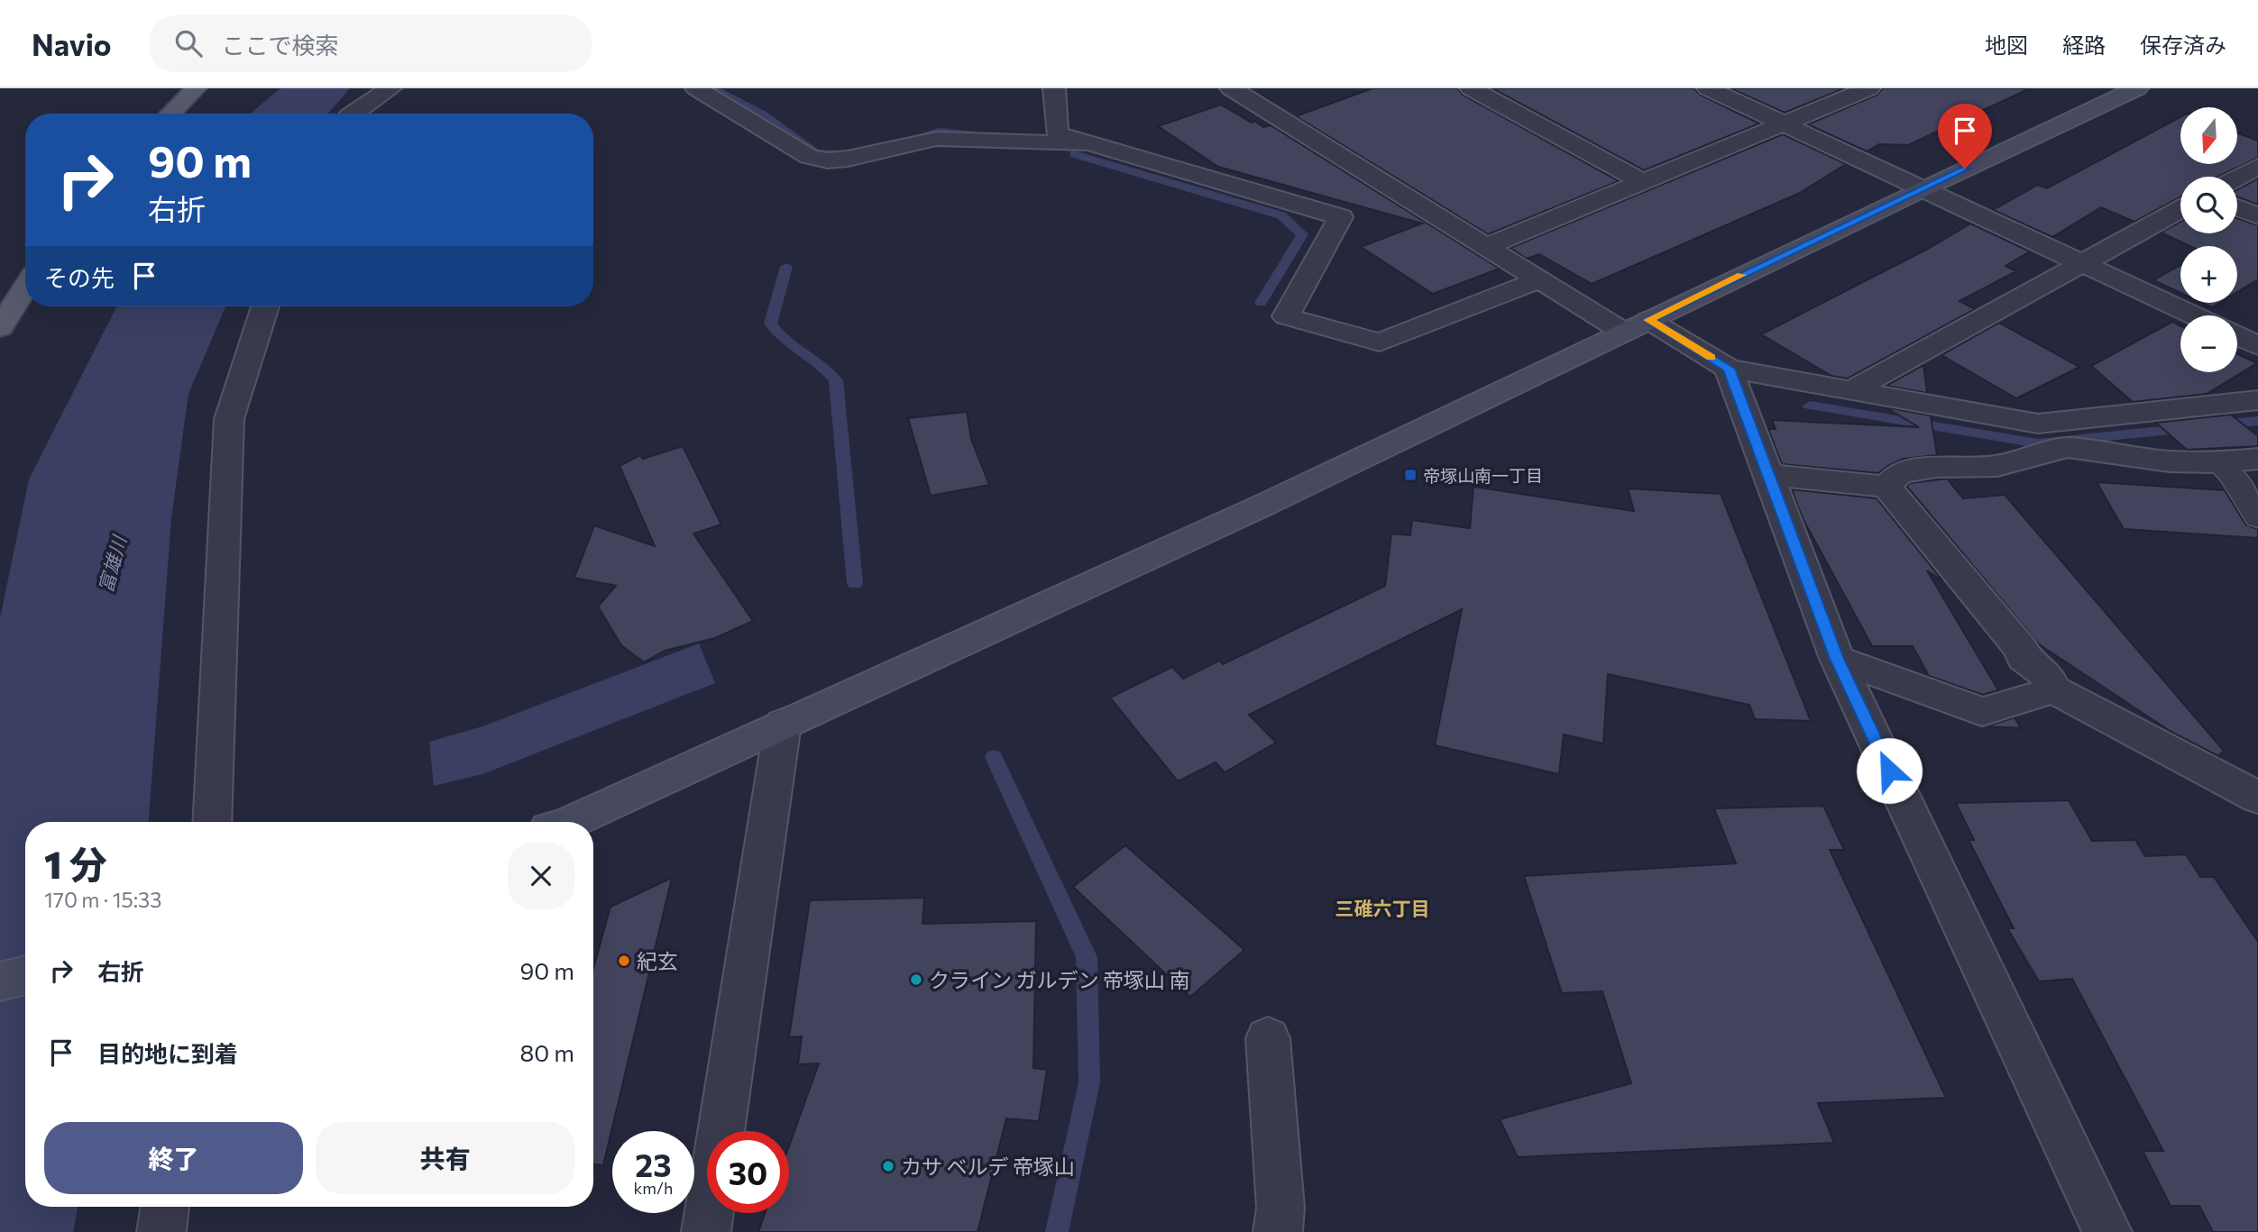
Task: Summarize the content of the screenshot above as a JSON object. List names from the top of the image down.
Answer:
{
  "districts": ["三碓六丁目"],
  "water": ["富雄川"],
  "places": {
    "transit": ["帝塚山南一丁目"],
    "other": ["紀玄", "クライン ガルデン 帝塚山 南", "カサ ベルデ 帝塚山"]
  },
  "north": "bottom",
  "page": {
    "header": "Navio",
    "search": "ここで検索",
    "nav": ["地図", "経路", "保存済み"],
    "map_buttons": ["+", "−"],
    "turn": ["90 m", "右折"],
    "then": "その先",
    "heading": ["1 分", "170 m · 15:33"],
    "list": [
      {
        "name": "右折",
        "value": "90 m"
      },
      {
        "name": "目的地に到着",
        "value": "80 m"
      }
    ],
    "buttons": ["終了", "共有"],
    "speed": "23 km/h",
    "limit": "30"
  }
}
